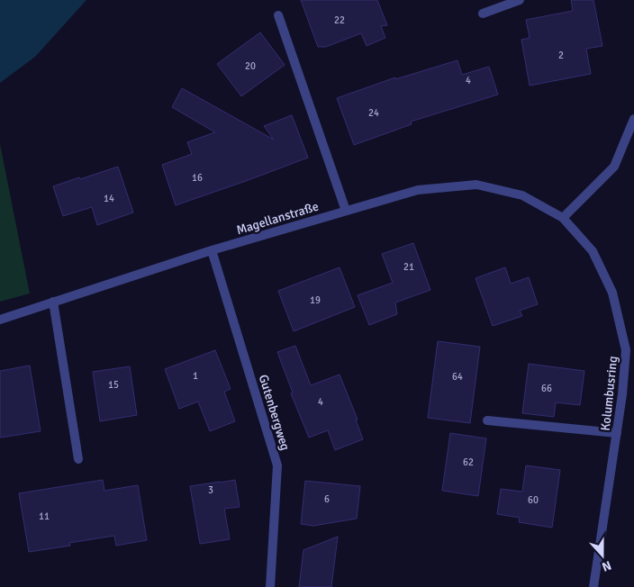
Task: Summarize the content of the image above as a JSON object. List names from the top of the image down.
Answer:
{
  "streets": {
    "street": ["Magellanstraße", "Kolumbusring", "Gutenbergweg"]
  },
  "crossings": [
    ["Magellanstraße", "Kolumbusring"],
    ["Magellanstraße", "Gutenbergweg"]
  ],
  "house_numbers": [
    "22",
    "2",
    "20",
    "4",
    "24",
    "16",
    "14",
    "21",
    "19",
    "1",
    "64",
    "15",
    "66",
    "4",
    "62",
    "3",
    "6",
    "60",
    "11"
  ],
  "north": "bottom"
}
